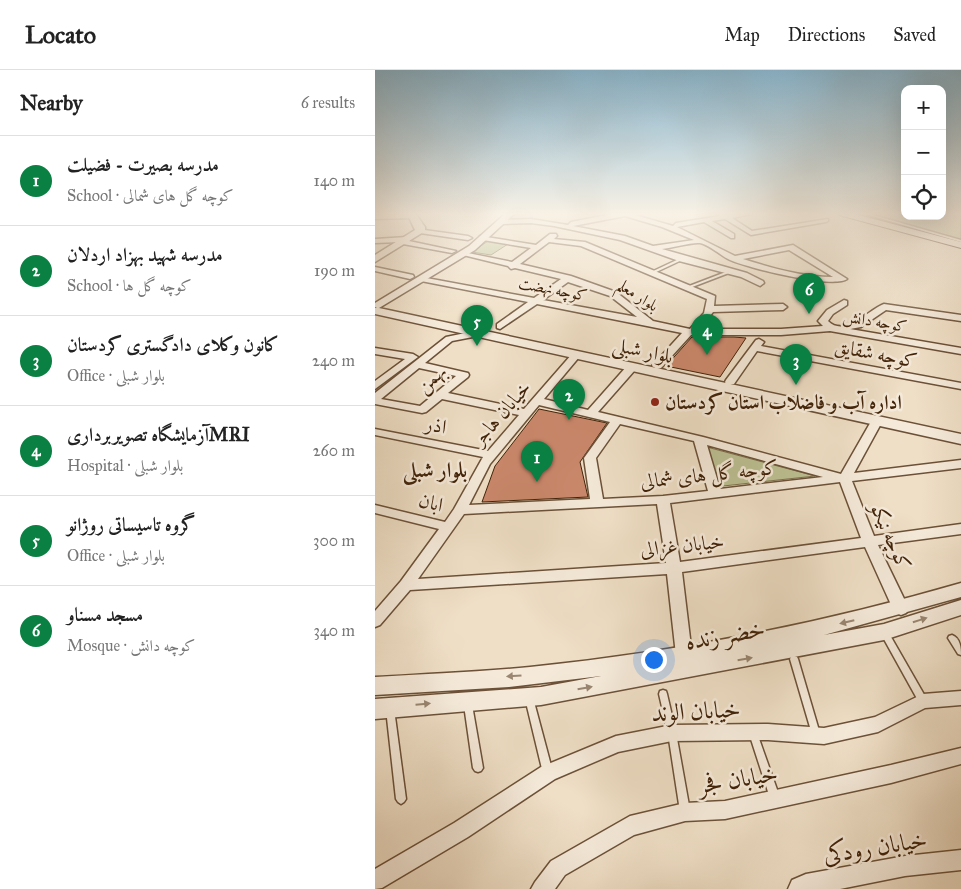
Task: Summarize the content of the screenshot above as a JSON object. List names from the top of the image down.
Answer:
{
  "streets": {
    "street": [
      "کوچه نهضت",
      "بلوار معلم",
      "کوچه دانش",
      "بلوار شبلی",
      "کوچه شقایق",
      "بهمن",
      "خیابان هاجر",
      "اذر",
      "کوچه گل های شمالی",
      "ابان",
      "کوچه نیکو",
      "خیابان غزالی",
      "خضر زنده",
      "خیابان الوند",
      "خیابان فجر",
      "خیابان رودکی"
    ]
  },
  "crossings": [
    ["کوچه نهضت", "بلوار معلم"],
    ["بلوار معلم", "کوچه دانش"],
    ["بلوار شبلی", "خیابان هاجر"],
    ["خیابان هاجر", "اذر"],
    ["خیابان هاجر", "کوچه گل های شمالی"],
    ["خیابان هاجر", "ابان"],
    ["خیابان هاجر", "خیابان غزالی"],
    ["کوچه گل های شمالی", "کوچه نیکو"],
    ["کوچه نیکو", "خیابان غزالی"],
    ["کوچه نیکو", "خضر زنده"]
  ],
  "districts": ["بلوار شبلی"],
  "places": ["اداره آب و فاضلاب استان کردستان"],
  "page": {
    "header": "Locato",
    "nav": ["Map", "Directions", "Saved"],
    "heading": ["Nearby", "6 results"],
    "map_buttons": ["+", "−"],
    "list": [
      {
        "mark": "1",
        "name": "مدرسه بصیرت - فضیلت",
        "note": "School · کوچه گل های شمالی",
        "value": "140 m"
      },
      {
        "mark": "2",
        "name": "مدرسه شهید بهزاد اردلان",
        "note": "School · کوچه گل ها",
        "value": "190 m"
      },
      {
        "mark": "3",
        "name": "کانون وکلای دادگستری کردستان",
        "note": "Office · بلوار شبلی",
        "value": "240 m"
      },
      {
        "mark": "4",
        "name": "آزمايشگاه تصویربرداریMRI",
        "note": "Hospital · بلوار شبلی",
        "value": "260 m"
      },
      {
        "mark": "5",
        "name": "گروه تاسیساتی روژانو",
        "note": "Office · بلوار شبلی",
        "value": "300 m"
      },
      {
        "mark": "6",
        "name": "مسجد مسناو",
        "note": "Mosque · کوچه دانش",
        "value": "340 m"
      }
    ],
    "pins": [
      "6",
      "5",
      "4",
      "3",
      "2",
      "1"
    ]
  }
}
